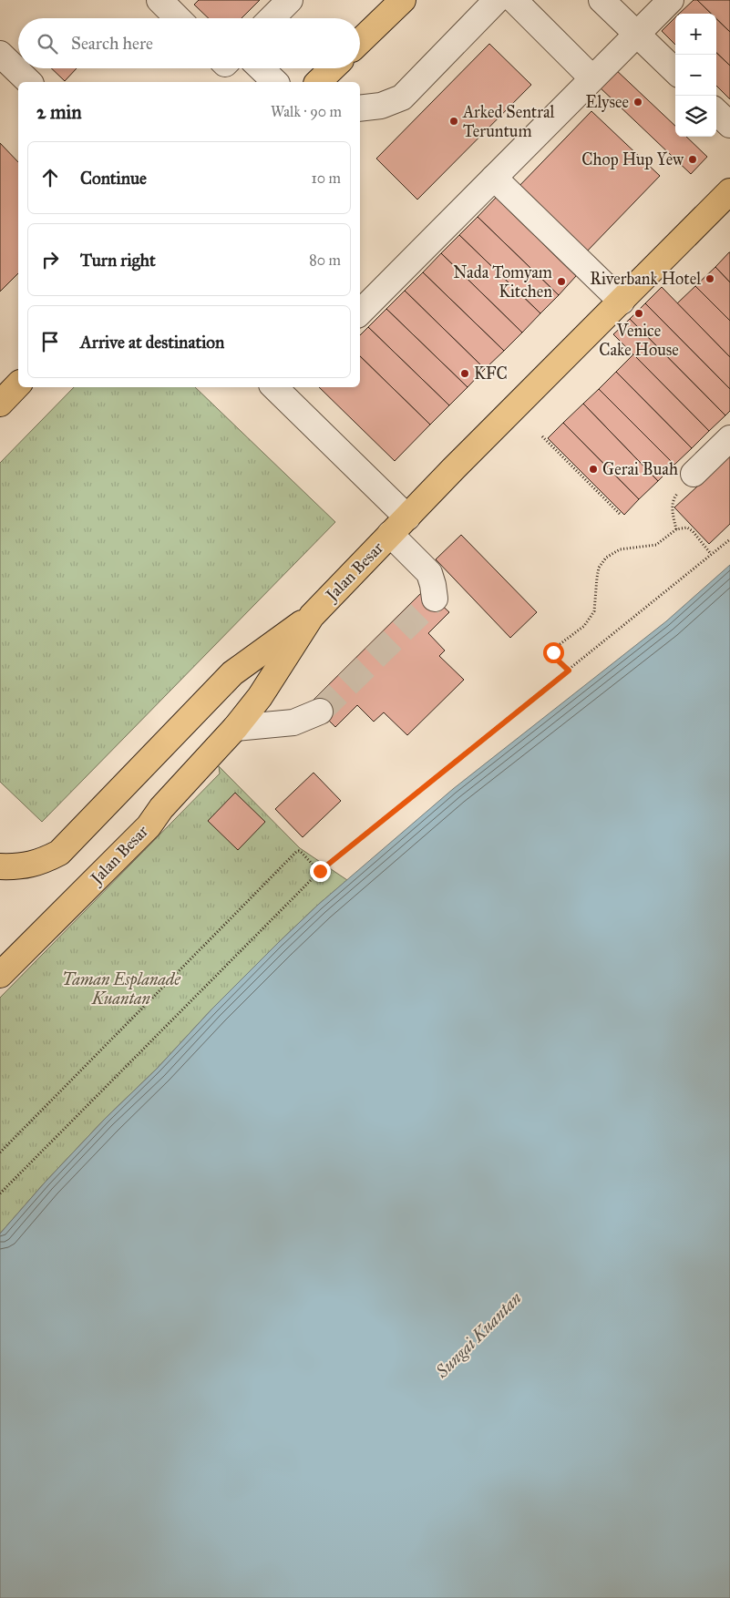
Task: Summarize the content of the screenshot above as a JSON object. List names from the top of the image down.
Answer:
{
  "streets": {
    "highway": ["Jalan Besar"]
  },
  "water": ["Sungai Kuantan"],
  "parks": ["Taman Esplanade Kuantan"],
  "places": [
    "Elysee",
    "Arked Sentral Teruntum",
    "Chop Hup Yew",
    "Riverbank Hotel",
    "Nada Tomyam Kitchen",
    "Venice Cake House",
    "KFC",
    "Gerai Buah"
  ],
  "page": {
    "map_buttons": ["+", "−"],
    "search": "Search here",
    "heading": ["2 min", "Walk · 90 m"],
    "list": [
      ["Continue", "10 m"],
      ["Turn right", "80 m"],
      "Arrive at destination"
    ]
  }
}
